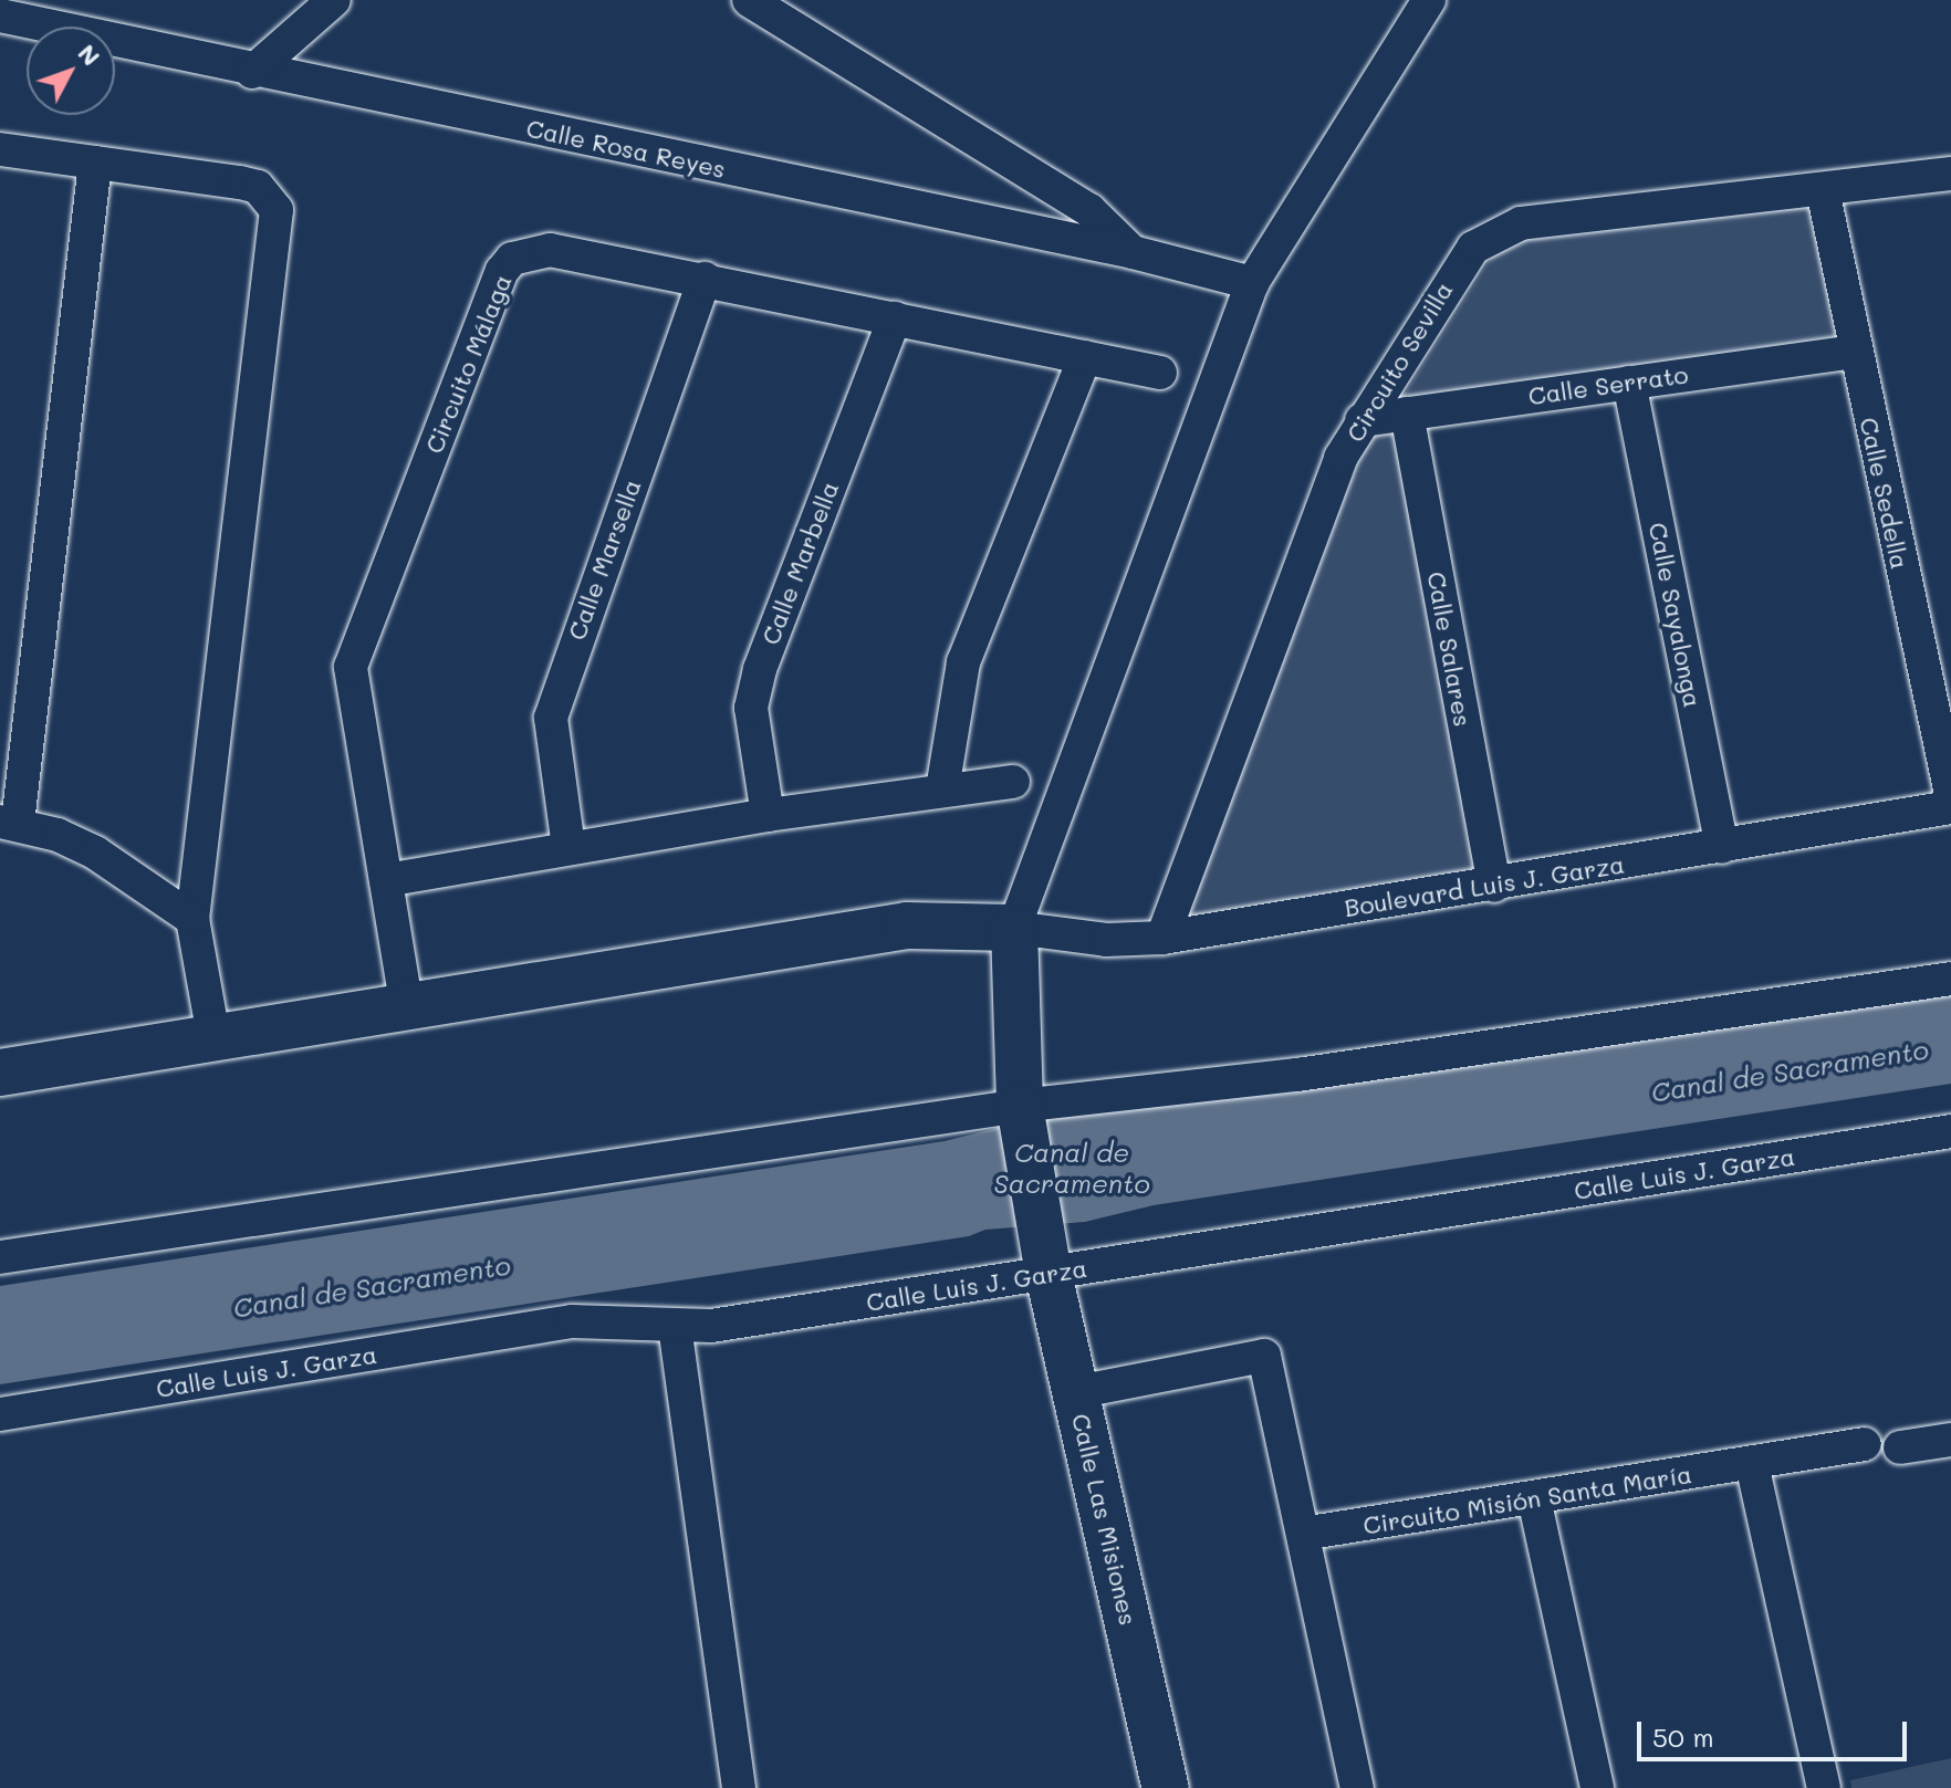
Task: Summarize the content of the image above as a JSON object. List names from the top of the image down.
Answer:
{
  "streets": {
    "street": [
      "Calle Rosa Reyes",
      "Circuito Sevilla",
      "Circuito Málaga",
      "Calle Serrato",
      "Calle Sedella",
      "Calle Marsella",
      "Calle Marbella",
      "Calle Sayalonga",
      "Calle Salares",
      "Boulevard Luis J. Garza",
      "Calle Luis J. Garza",
      "Circuito Misión Santa María",
      "Calle Las Misiones"
    ]
  },
  "crossings": [
    ["Circuito Sevilla", "Calle Serrato"],
    ["Circuito Sevilla", "Calle Sedella"],
    ["Circuito Sevilla", "Boulevard Luis J. Garza"],
    ["Circuito Málaga", "Calle Marsella"],
    ["Circuito Málaga", "Calle Marbella"],
    ["Calle Serrato", "Calle Sedella"],
    ["Calle Serrato", "Calle Sayalonga"],
    ["Calle Serrato", "Calle Salares"],
    ["Calle Sayalonga", "Boulevard Luis J. Garza"],
    ["Calle Salares", "Boulevard Luis J. Garza"],
    ["Boulevard Luis J. Garza", "Calle Las Misiones"],
    ["Calle Luis J. Garza", "Calle Las Misiones"]
  ],
  "water": ["Canal de Sacramento"],
  "scale_bar": "50 m",
  "north": "top right"
}
